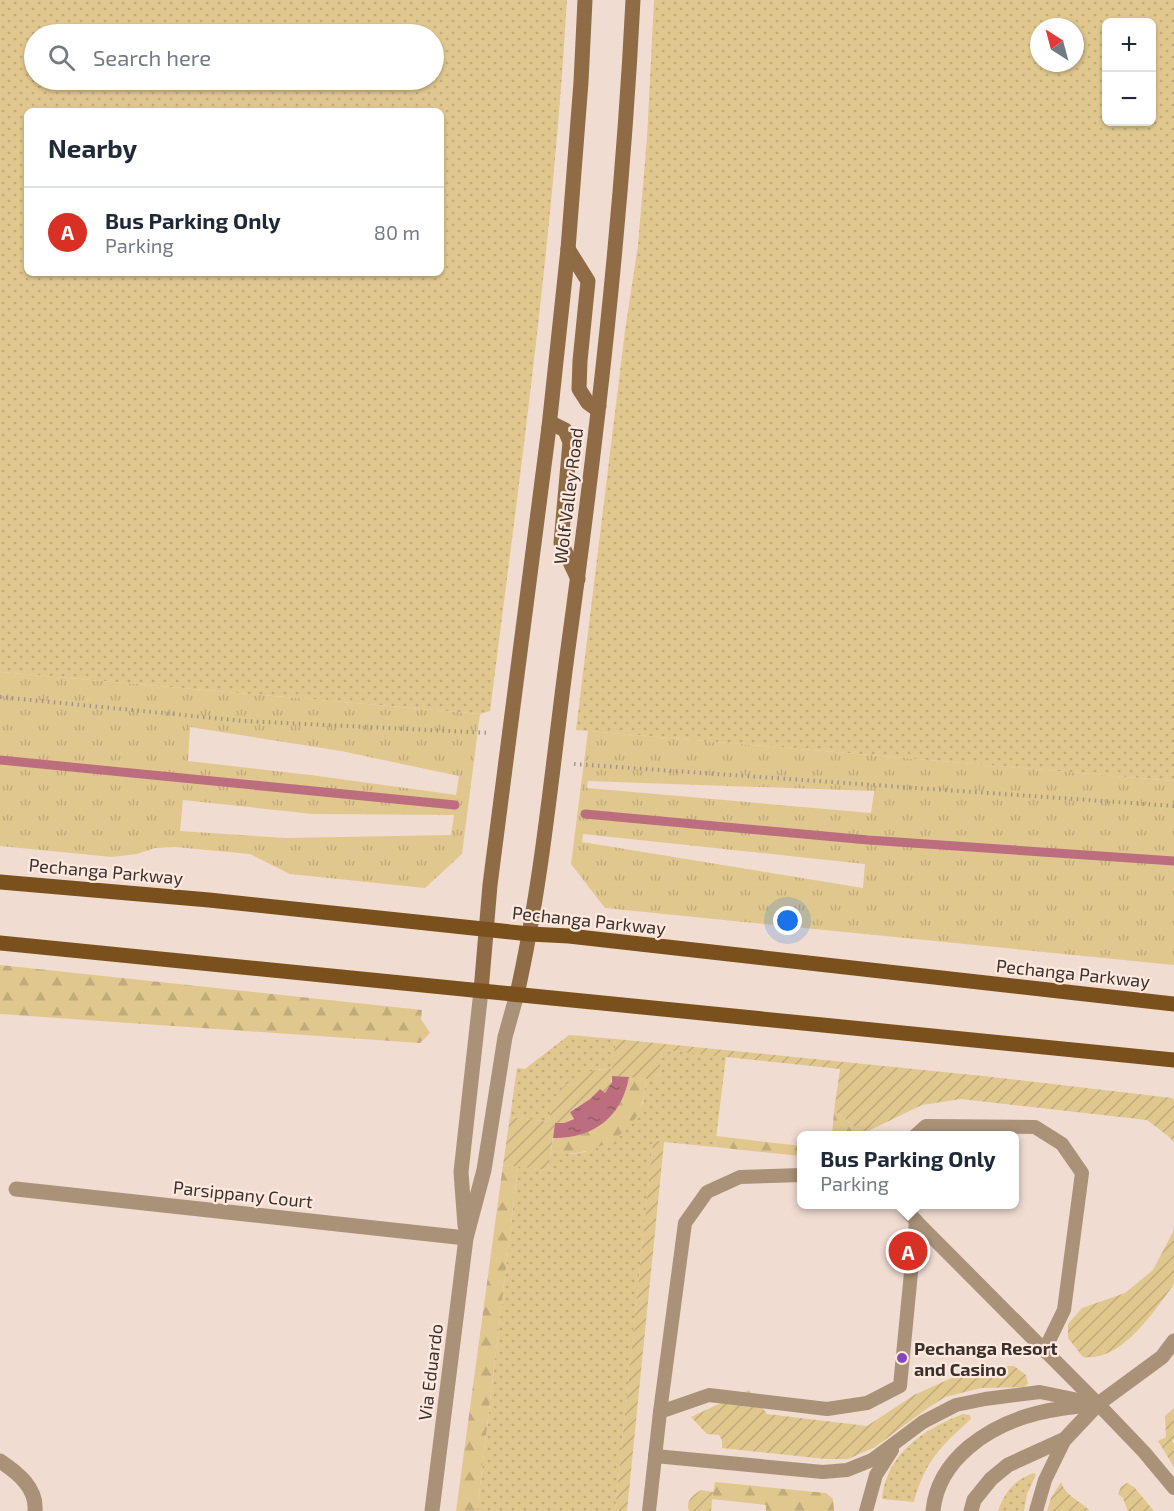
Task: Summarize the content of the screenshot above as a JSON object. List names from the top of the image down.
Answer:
{
  "streets": {
    "main road": ["Wolf Valley Road", "Pechanga Parkway"],
    "street": ["Parsippany Court", "Via Eduardo"]
  },
  "crossings": [
    ["Wolf Valley Road", "Pechanga Parkway"],
    ["Wolf Valley Road", "Via Eduardo"],
    ["Parsippany Court", "Via Eduardo"]
  ],
  "places": ["Pechanga Resort and Casino"],
  "north": "top left",
  "page": {
    "map_buttons": ["+", "−"],
    "search": "Search here",
    "heading": "Nearby",
    "list": [
      {
        "mark": "A",
        "name": "Bus Parking Only",
        "note": "Parking",
        "value": "80 m"
      }
    ],
    "popup": ["Bus Parking Only", "Parking"],
    "pins": "A"
  }
}
